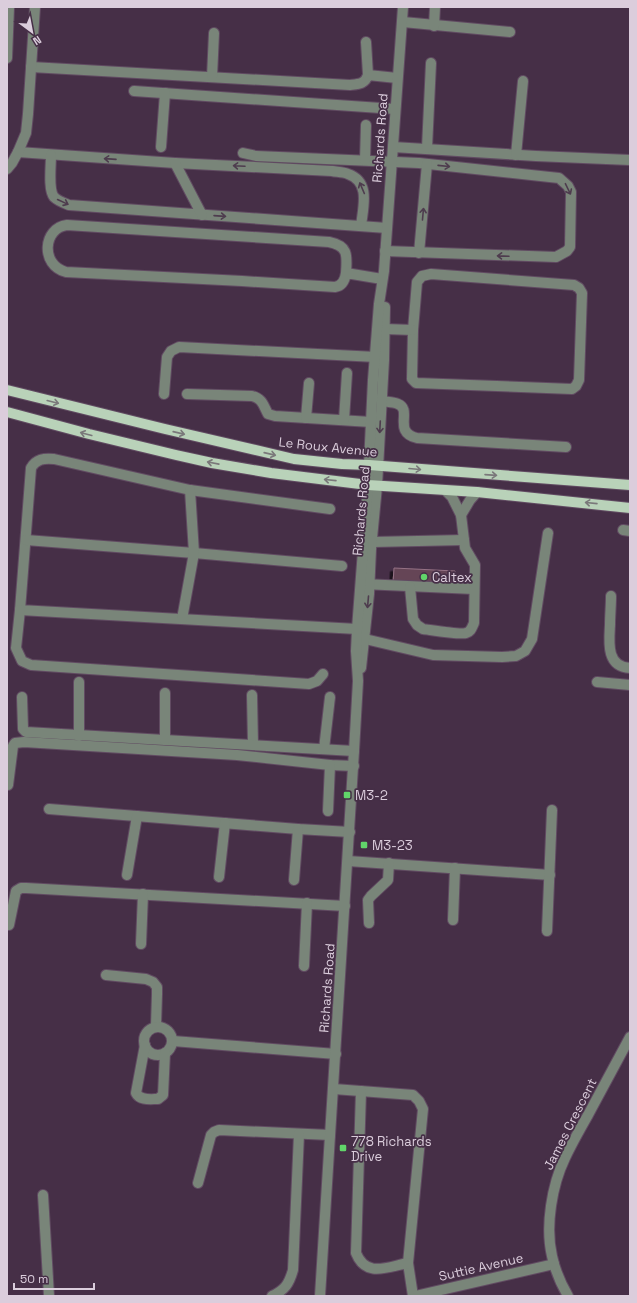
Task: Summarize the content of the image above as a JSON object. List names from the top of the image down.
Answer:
{
  "streets": {
    "main road": ["Le Roux Avenue"],
    "street": ["Richards Road", "James Crescent", "Suttie Avenue"]
  },
  "crossings": [
    ["Richards Road", "Le Roux Avenue"],
    ["James Crescent", "Suttie Avenue"]
  ],
  "places": {
    "other": ["Caltex"],
    "transit": ["M3-2", "M3-23", "778 Richards Drive"]
  },
  "scale_bar": "50 m",
  "north": "bottom right"
}
